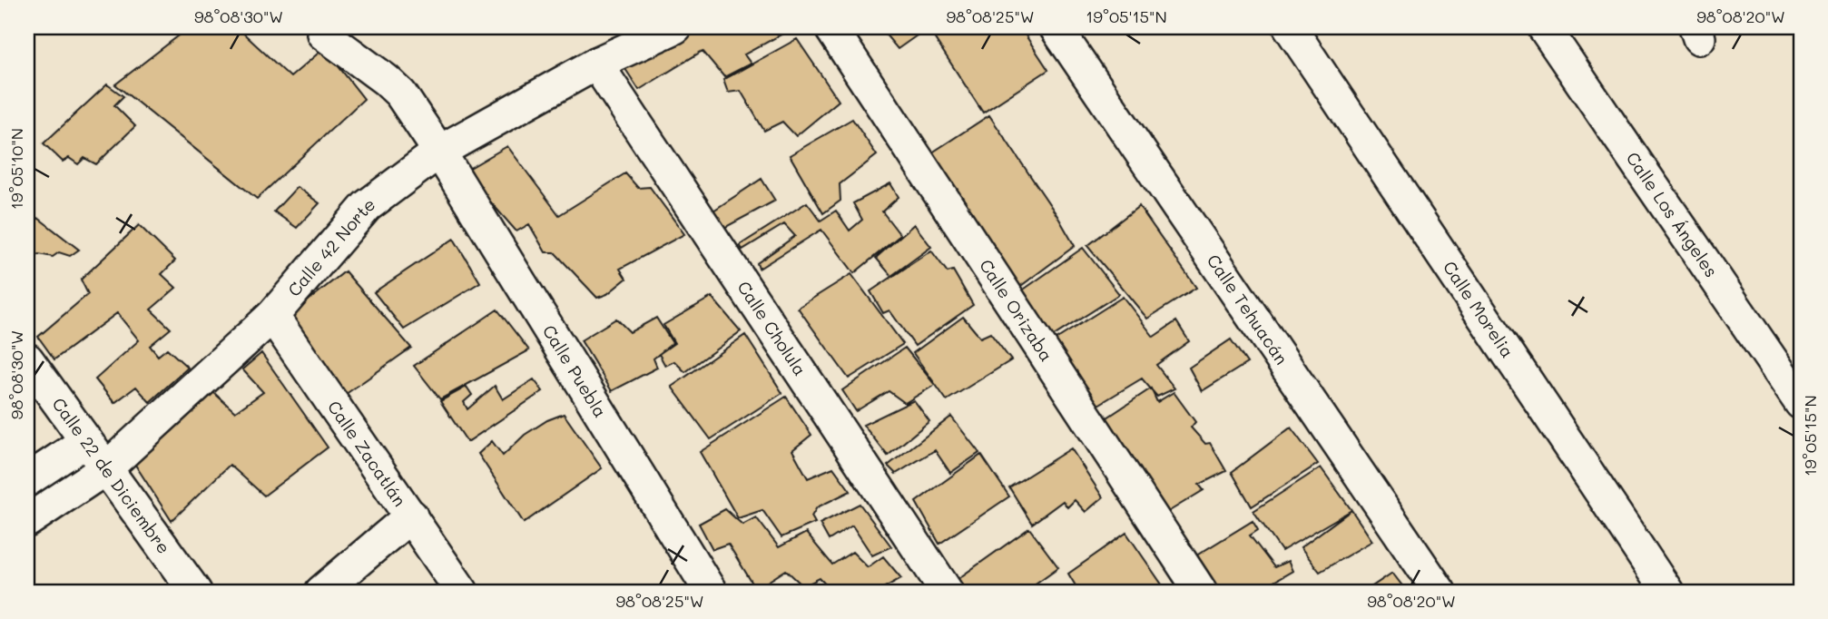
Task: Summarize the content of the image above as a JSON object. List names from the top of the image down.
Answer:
{
  "streets": {
    "street": [
      "Calle Los Ángeles",
      "Calle 42 Norte",
      "Calle Orizaba",
      "Calle Tehuacán",
      "Calle Morelia",
      "Calle Cholula",
      "Calle Puebla",
      "Calle Zacatlán",
      "Calle 22 de Diciembre"
    ]
  },
  "crossings": [
    ["Calle 42 Norte", "Calle Cholula"],
    ["Calle 42 Norte", "Calle Puebla"],
    ["Calle 42 Norte", "Calle Zacatlán"],
    ["Calle 42 Norte", "Calle 22 de Diciembre"]
  ],
  "coordinates": [
    "98°08'30\"W",
    "98°08'25\"W",
    "19°05'15\"N",
    "98°08'20\"W",
    "19°05'10\"N"
  ]
}
